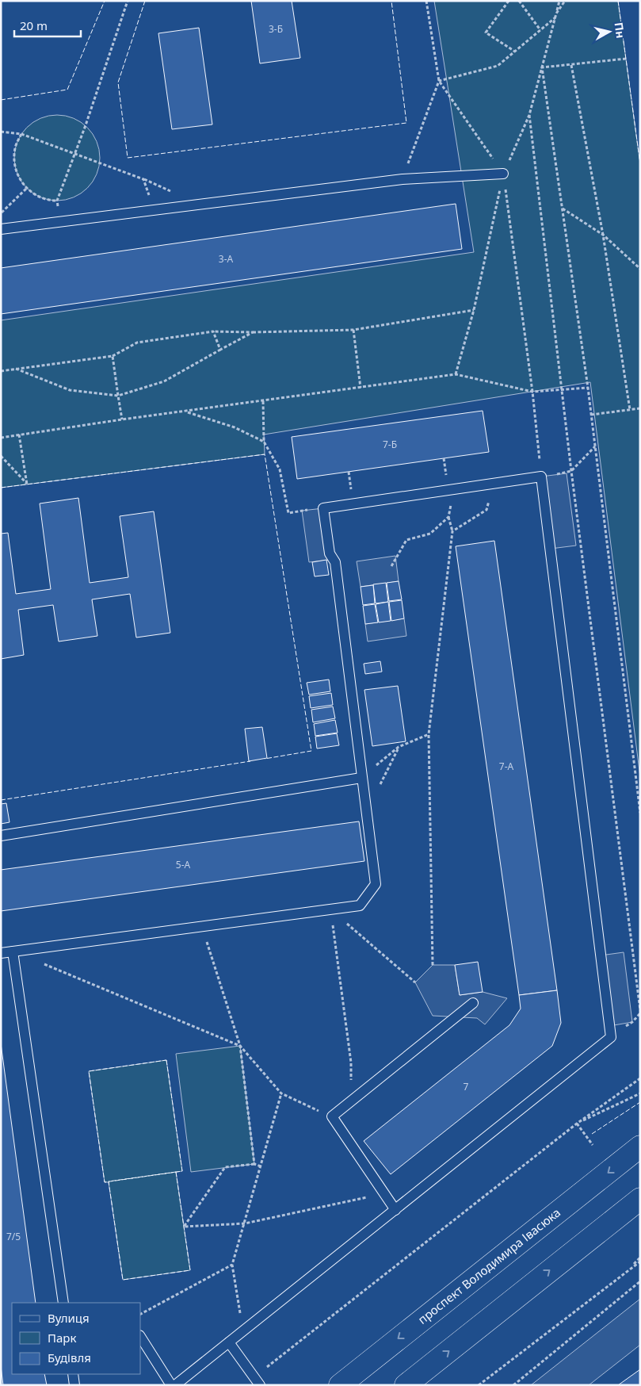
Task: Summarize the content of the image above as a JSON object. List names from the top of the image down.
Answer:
{
  "streets": {
    "main road": ["проспект Володимира Івасюка"]
  },
  "house_numbers": [
    "3-Б",
    "3-А",
    "7-Б",
    "7-А",
    "5-А",
    "7",
    "7/5"
  ],
  "legend": ["Вулиця", "Парк", "Будівля"],
  "scale_bar": "20 m",
  "north": "right"
}
